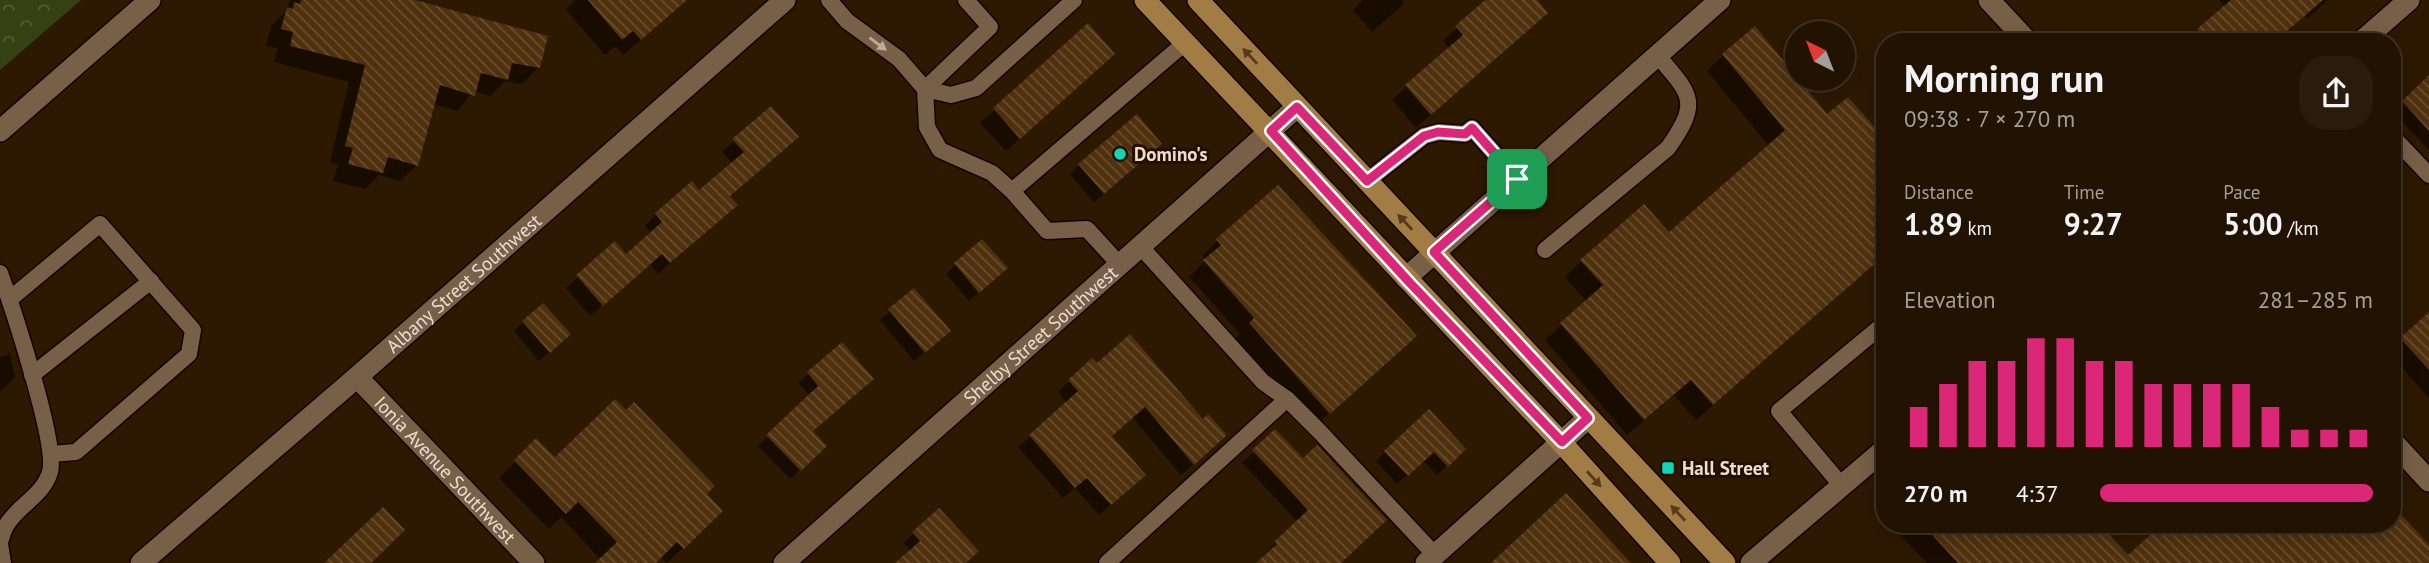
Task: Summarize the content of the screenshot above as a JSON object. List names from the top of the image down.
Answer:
{
  "streets": {
    "street": ["Albany Street Southwest", "Shelby Street Southwest", "Ionia Avenue Southwest"]
  },
  "crossings": [
    ["Albany Street Southwest", "Ionia Avenue Southwest"]
  ],
  "places": {
    "other": ["Domino's"],
    "transit": ["Hall Street"]
  },
  "north": "top left",
  "page": {
    "heading": ["Morning run", "09:38 · 7 × 270 m"],
    "stats": [
      ["Distance", "1.89 km"],
      ["Time", "9:27"],
      ["Pace", "5:00 /km"]
    ],
    "chart": ["Elevation", "281–285 m"],
    "list": [
      {
        "name": "270 m",
        "note": "4:37"
      }
    ]
  }
}
